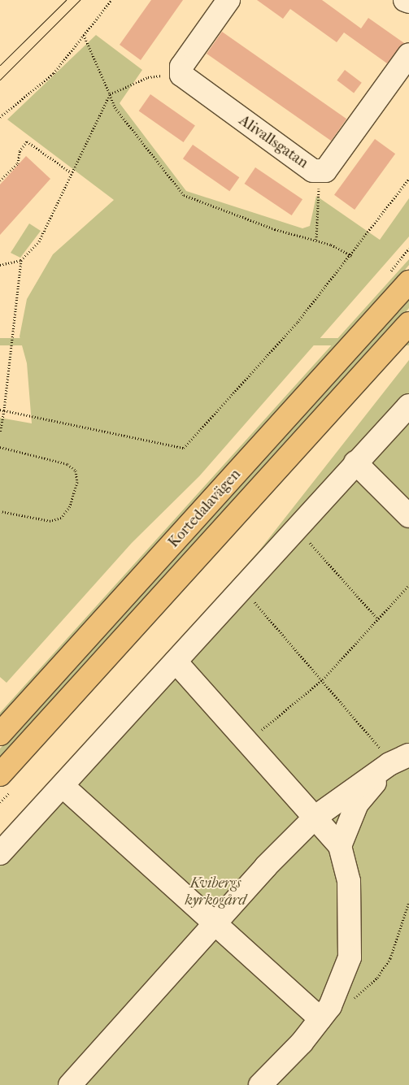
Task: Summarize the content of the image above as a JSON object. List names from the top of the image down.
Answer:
{
  "streets": {
    "main road": ["Kortedalavägen"],
    "street": ["Alivallsgatan"]
  },
  "parks": ["Kvibergs kyrkogård"]
}
